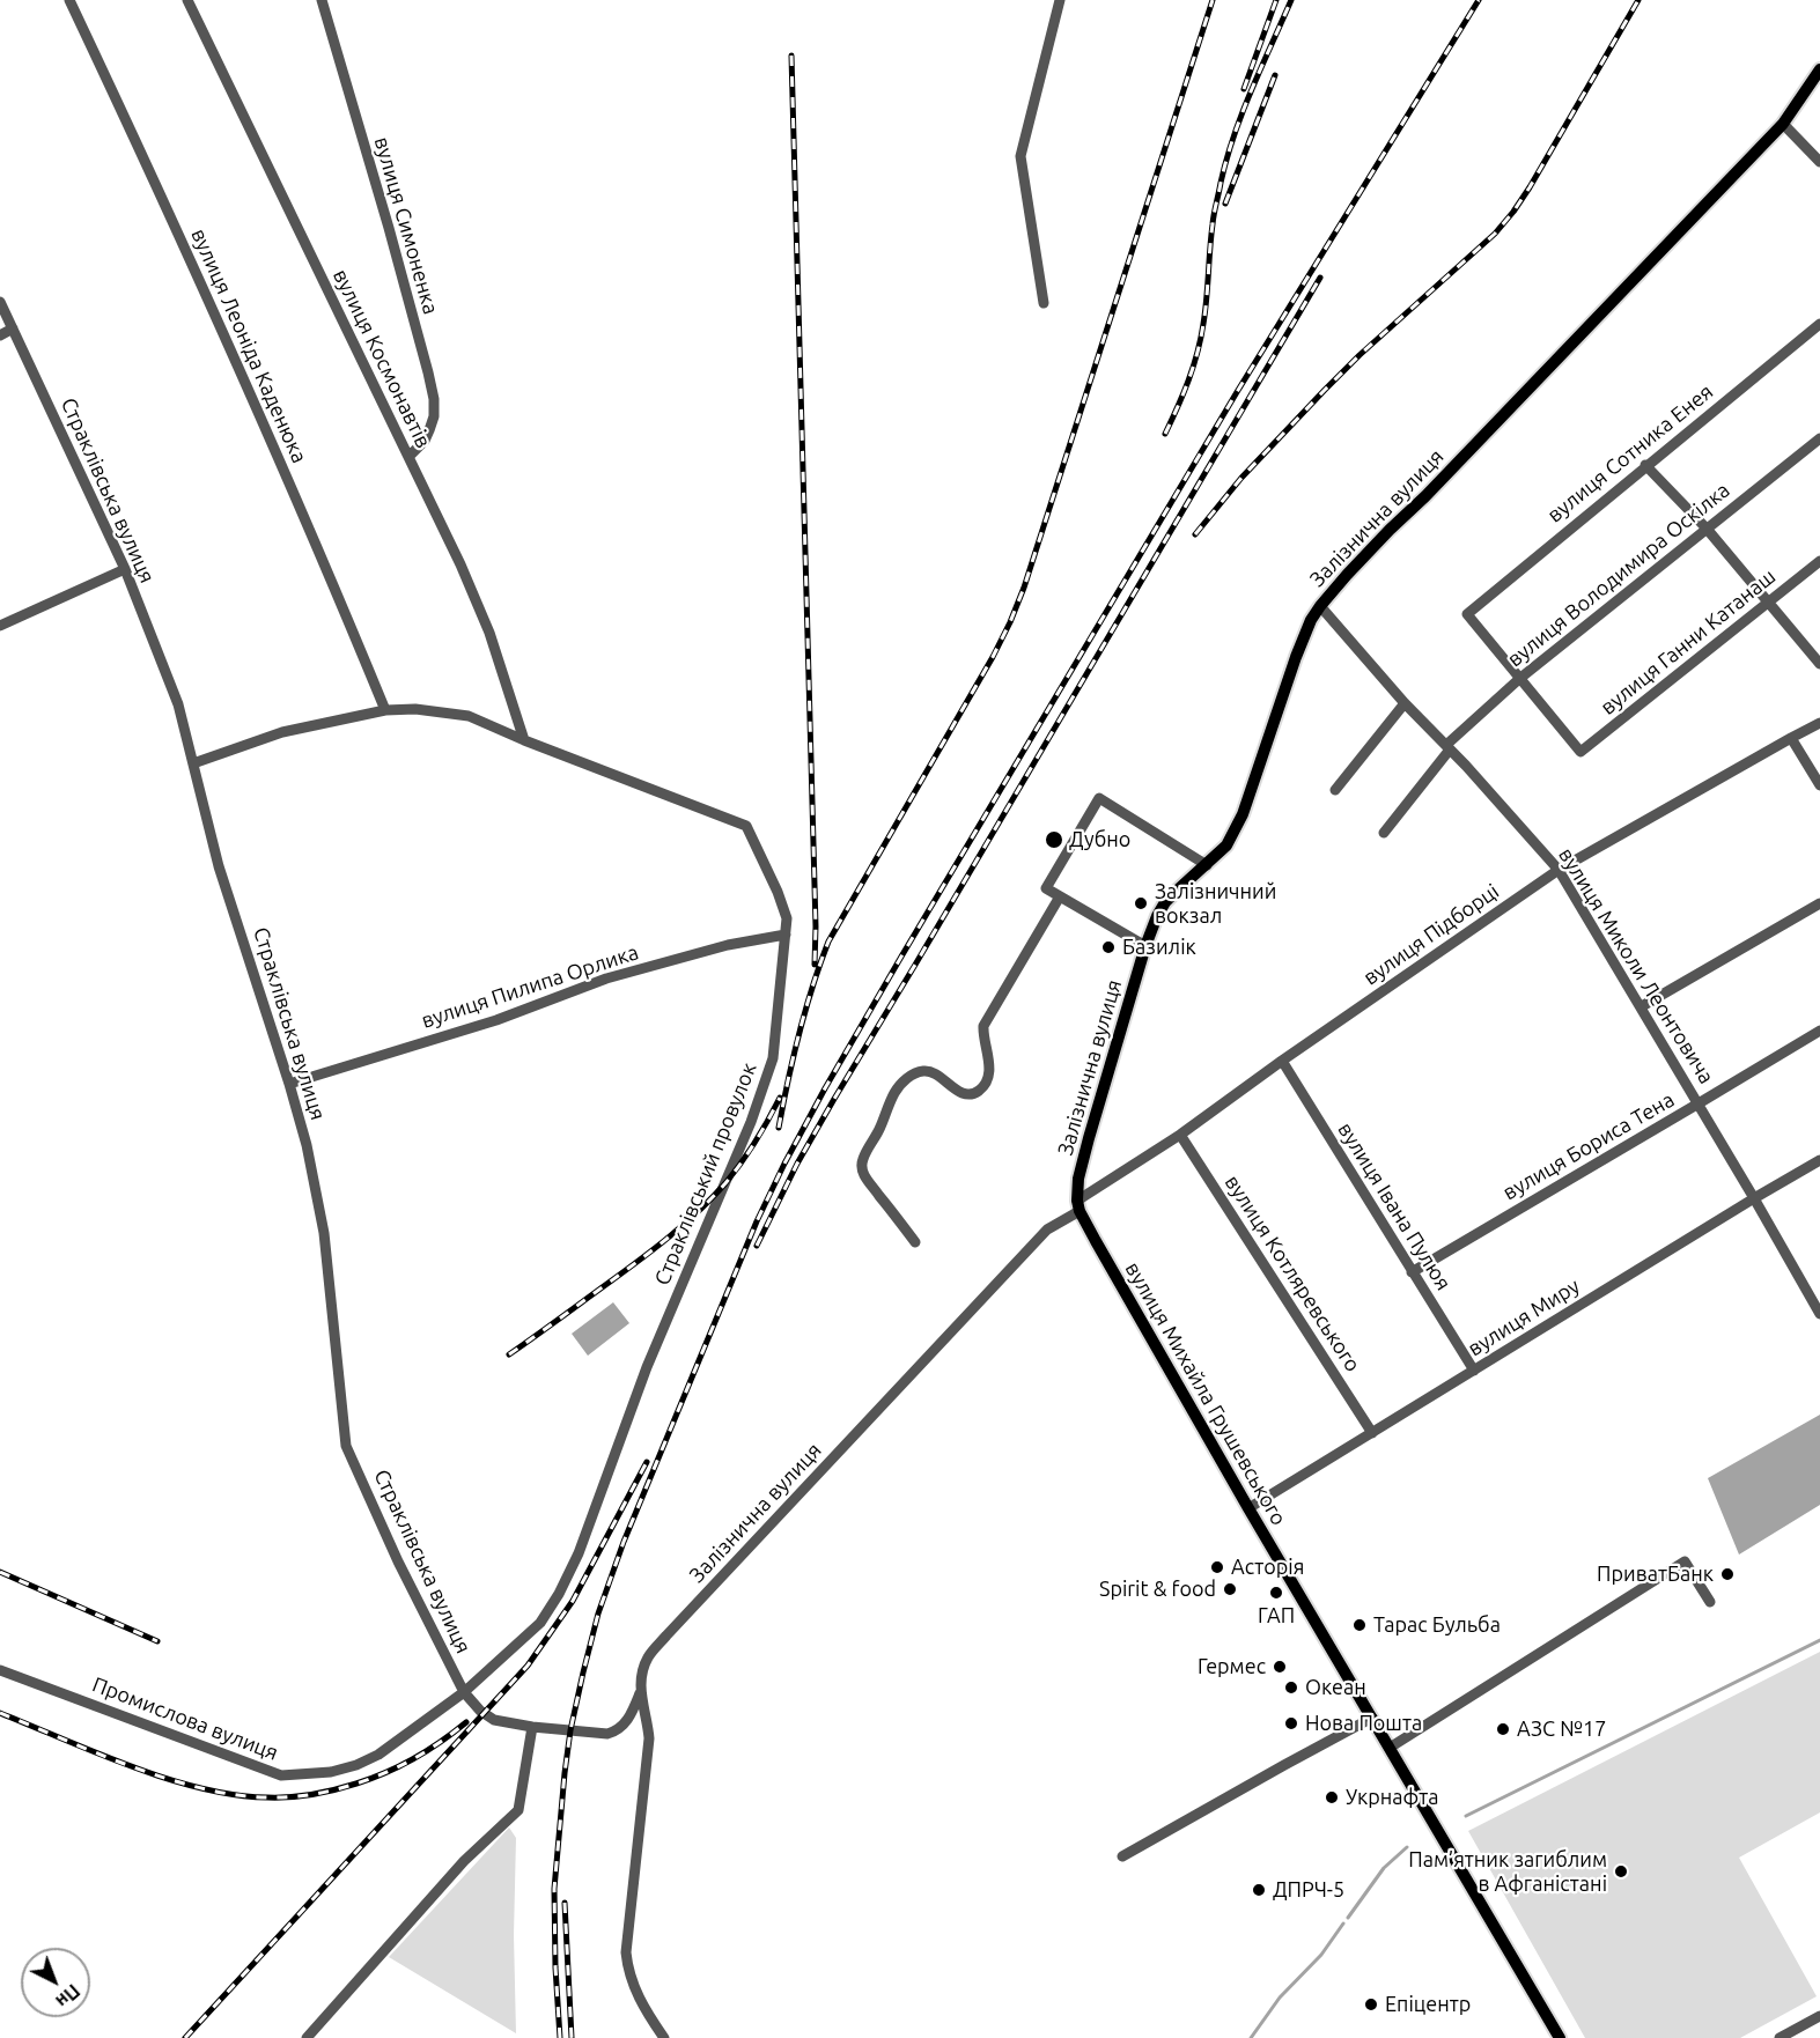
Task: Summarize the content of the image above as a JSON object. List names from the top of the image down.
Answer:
{
  "streets": {
    "main road": ["Залізнична вулиця", "вулиця Михайла Грушевського"],
    "street": [
      "вулиця Симоненка",
      "вулиця Леоніда Каденюка",
      "вулиця Космонавтів",
      "вулиця Сотника Енея",
      "Страклівська вулиця",
      "вулиця Володимира Оскілка",
      "вулиця Ганни Катанаш",
      "вулиця Підборці",
      "вулиця Миколи Леонтовича",
      "вулиця Пилипа Орлика",
      "вулиця Бориса Тена",
      "Страклівський провулок",
      "вулиця Івана Пулюя",
      "вулиця Котляревського",
      "вулиця Миру",
      "Промислова вулиця"
    ]
  },
  "crossings": [
    ["вулиця Симоненка", "вулиця Космонавтів"],
    ["вулиця Леоніда Каденюка", "Страклівський провулок"],
    ["вулиця Космонавтів", "Страклівський провулок"],
    ["вулиця Сотника Енея", "вулиця Володимира Оскілка"],
    ["вулиця Сотника Енея", "вулиця Ганни Катанаш"],
    ["Страклівська вулиця", "Залізнична вулиця"],
    ["Страклівська вулиця", "вулиця Пилипа Орлика"],
    ["Страклівська вулиця", "Страклівський провулок"],
    ["Страклівська вулиця", "Промислова вулиця"],
    ["Залізнична вулиця", "вулиця Підборці"],
    ["Залізнична вулиця", "вулиця Миколи Леонтовича"],
    ["Залізнична вулиця", "вулиця Михайла Грушевського"],
    ["вулиця Володимира Оскілка", "вулиця Ганни Катанаш"],
    ["вулиця Володимира Оскілка", "вулиця Миколи Леонтовича"],
    ["вулиця Підборці", "вулиця Миколи Леонтовича"],
    ["вулиця Підборці", "вулиця Івана Пулюя"],
    ["вулиця Підборці", "вулиця Котляревського"],
    ["вулиця Підборці", "вулиця Михайла Грушевського"],
    ["вулиця Миколи Леонтовича", "вулиця Бориса Тена"],
    ["вулиця Миколи Леонтовича", "вулиця Миру"],
    ["вулиця Пилипа Орлика", "Страклівський провулок"],
    ["вулиця Бориса Тена", "вулиця Івана Пулюя"],
    ["Страклівський провулок", "Промислова вулиця"],
    ["вулиця Івана Пулюя", "вулиця Миру"],
    ["вулиця Котляревського", "вулиця Миру"],
    ["вулиця Миру", "вулиця Михайла Грушевського"]
  ],
  "places": [
    "Дубно",
    "Залізничний вокзал",
    "Базилік",
    "Асторія",
    "ПриватБанк",
    "Spirit & food",
    "ГАП",
    "Тарас Бульба",
    "Гермес",
    "Океан",
    "Нова Пошта",
    "АЗС №17",
    "Укрнафта",
    "Пам’ятник загиблим в Афганістані",
    "ДПРЧ-5",
    "Епіцентр"
  ],
  "north": "bottom right"
}
